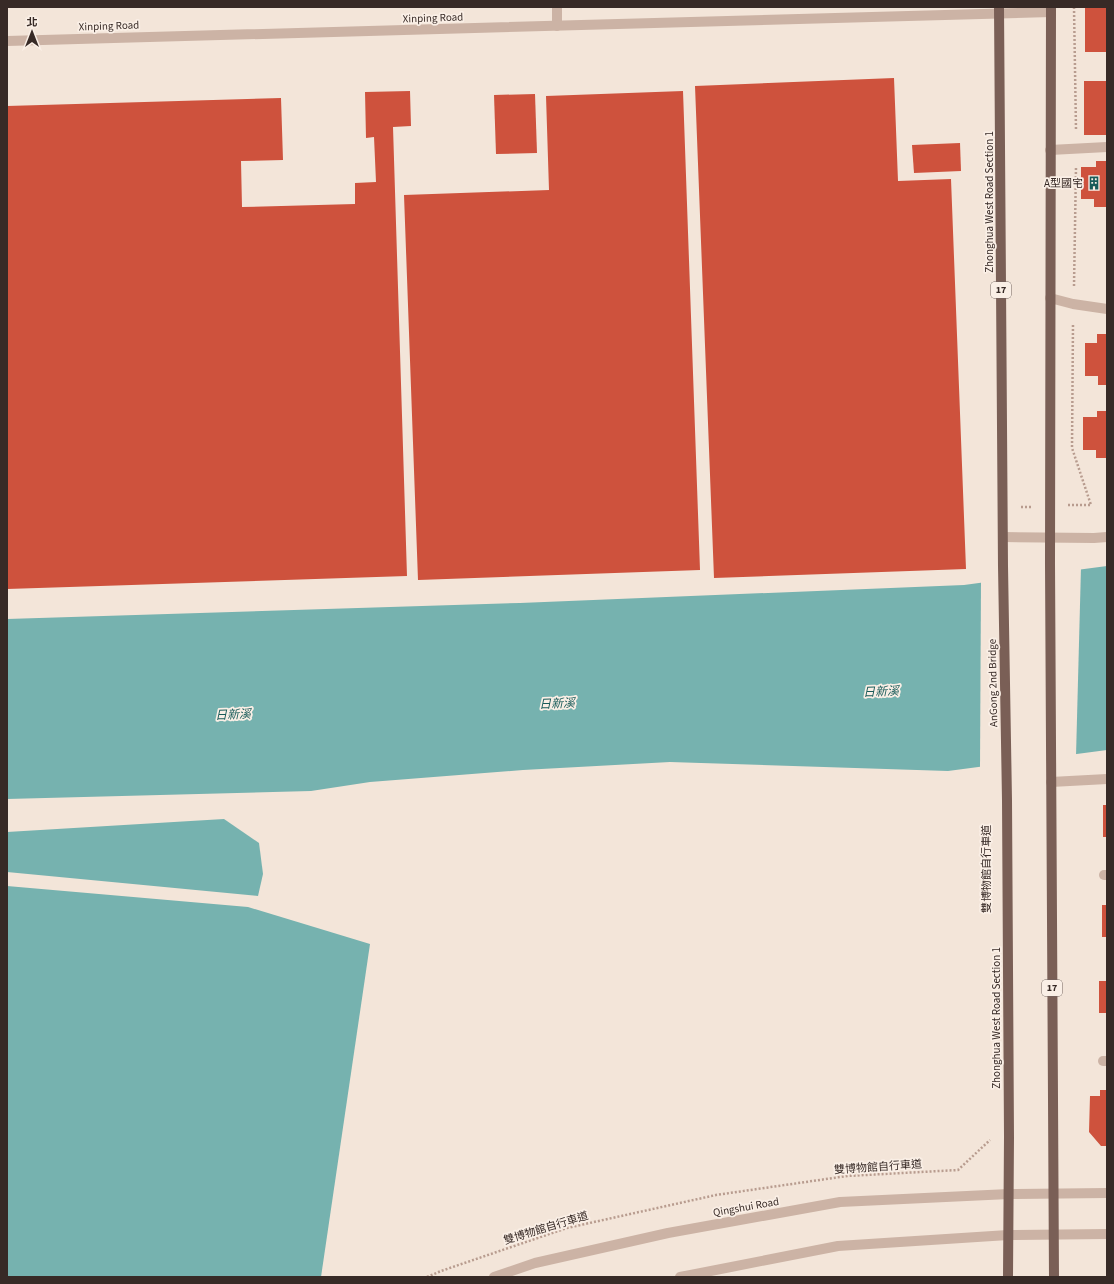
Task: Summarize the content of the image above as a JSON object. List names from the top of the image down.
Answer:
{
  "streets": {
    "main road": ["Zhonghua West Road Section 1", "17", "AnGong 2nd Bridge"],
    "street": ["Xinping Road", "Qingshui Road"],
    "path": ["雙博物館自行車道"]
  },
  "crossings": [
    ["Xinping Road", "Zhonghua West Road Section 1"],
    ["Xinping Road", "17"],
    ["Zhonghua West Road Section 1", "17"],
    ["Zhonghua West Road Section 1", "AnGong 2nd Bridge"],
    ["Zhonghua West Road Section 1", "Qingshui Road"],
    ["17", "Qingshui Road"]
  ],
  "water": ["日新溪"],
  "places": {
    "building": ["A型國宅"]
  },
  "north": "top"
}
